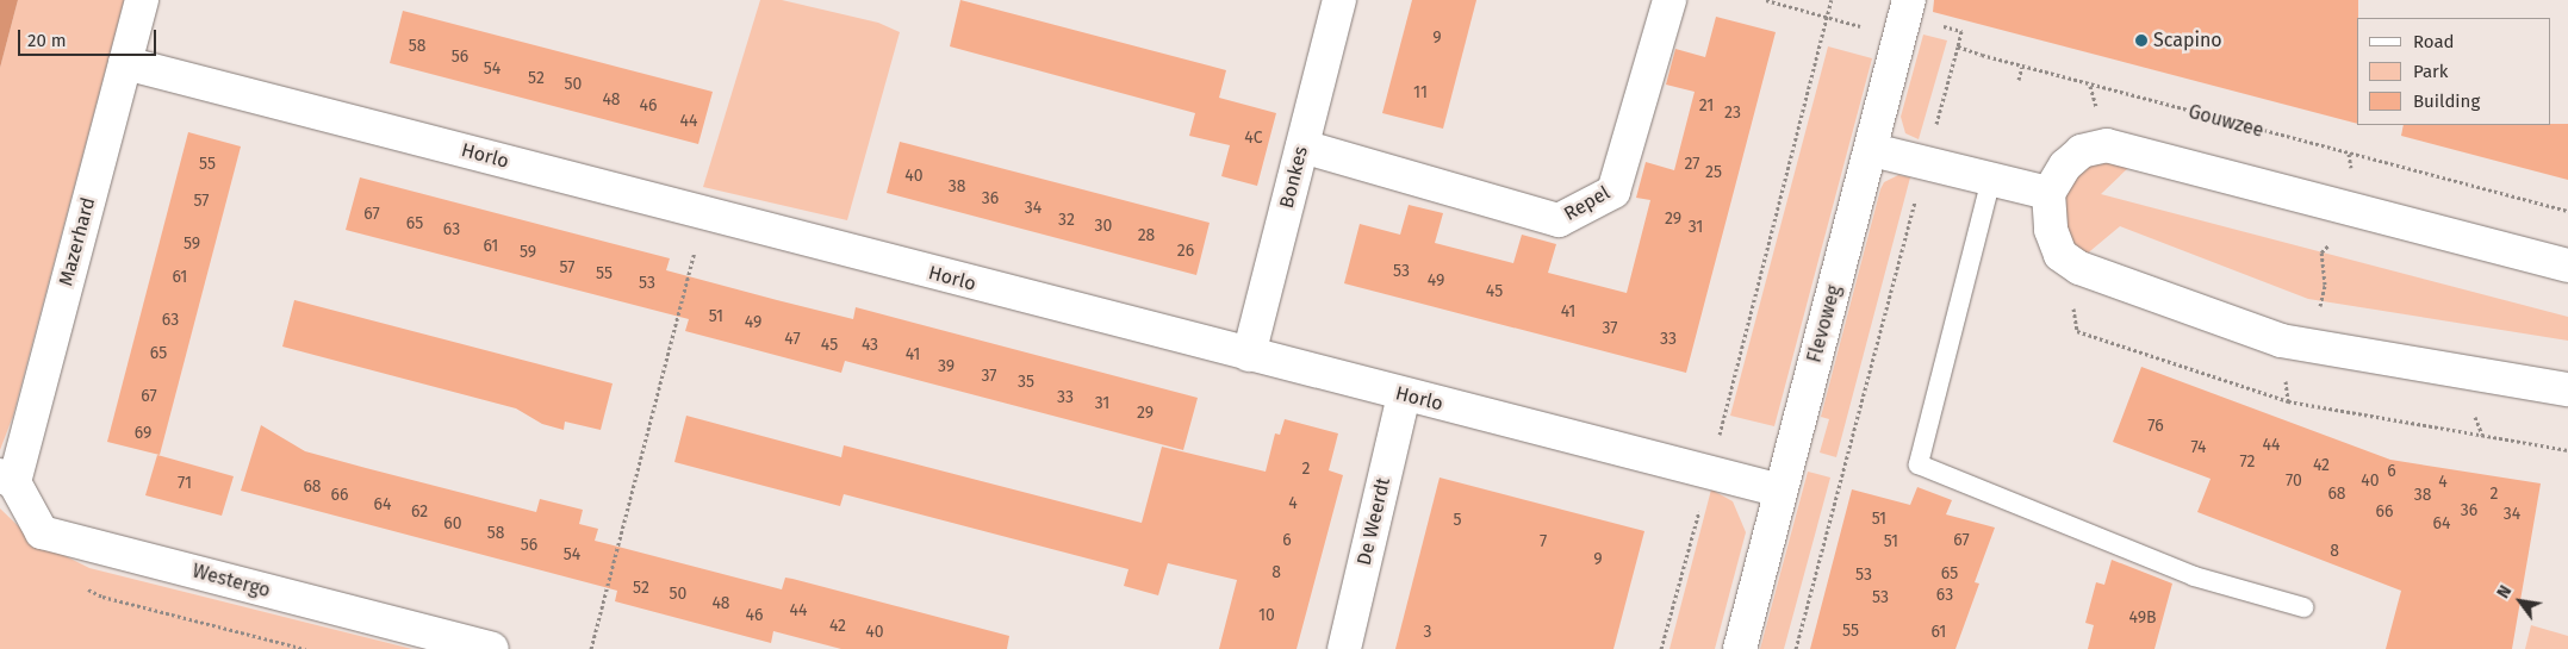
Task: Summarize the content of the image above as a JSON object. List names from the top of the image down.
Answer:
{
  "streets": {
    "street": [
      "Horlo",
      "Bonkes",
      "Repel",
      "Mazerhard",
      "Flevoweg",
      "De Weerdt",
      "Westergo"
    ],
    "path": ["Gouwzee"]
  },
  "crossings": [
    ["Horlo", "Bonkes"],
    ["Horlo", "Mazerhard"],
    ["Horlo", "Flevoweg"],
    ["Horlo", "De Weerdt"],
    ["Bonkes", "Repel"],
    ["Mazerhard", "Westergo"]
  ],
  "places": ["Scapino"],
  "house_numbers": [
    "9",
    "58",
    "56",
    "54",
    "52",
    "50",
    "11",
    "48",
    "46",
    "21",
    "23",
    "44",
    "4C",
    "55",
    "27",
    "25",
    "40",
    "38",
    "36",
    "57",
    "34",
    "67",
    "29",
    "32",
    "65",
    "30",
    "31",
    "63",
    "28",
    "59",
    "61",
    "26",
    "59",
    "57",
    "53",
    "55",
    "61",
    "49",
    "53",
    "45",
    "41",
    "51",
    "63",
    "49",
    "37",
    "47",
    "33",
    "45",
    "43",
    "65",
    "41",
    "39",
    "37",
    "35",
    "67",
    "33",
    "31",
    "29",
    "76",
    "69",
    "44",
    "74",
    "72",
    "42",
    "2",
    "6",
    "70",
    "40",
    "4",
    "71",
    "68",
    "68",
    "2",
    "66",
    "38",
    "4",
    "64",
    "36",
    "62",
    "66",
    "34",
    "51",
    "5",
    "60",
    "64",
    "58",
    "6",
    "67",
    "7",
    "51",
    "56",
    "8",
    "54",
    "9",
    "8",
    "65",
    "53",
    "52",
    "50",
    "63",
    "53",
    "48",
    "44",
    "46",
    "10",
    "49B",
    "42",
    "55",
    "40",
    "3",
    "61"
  ],
  "legend": ["Road", "Park", "Building"],
  "scale_bar": "20 m",
  "north": "top left"
}
